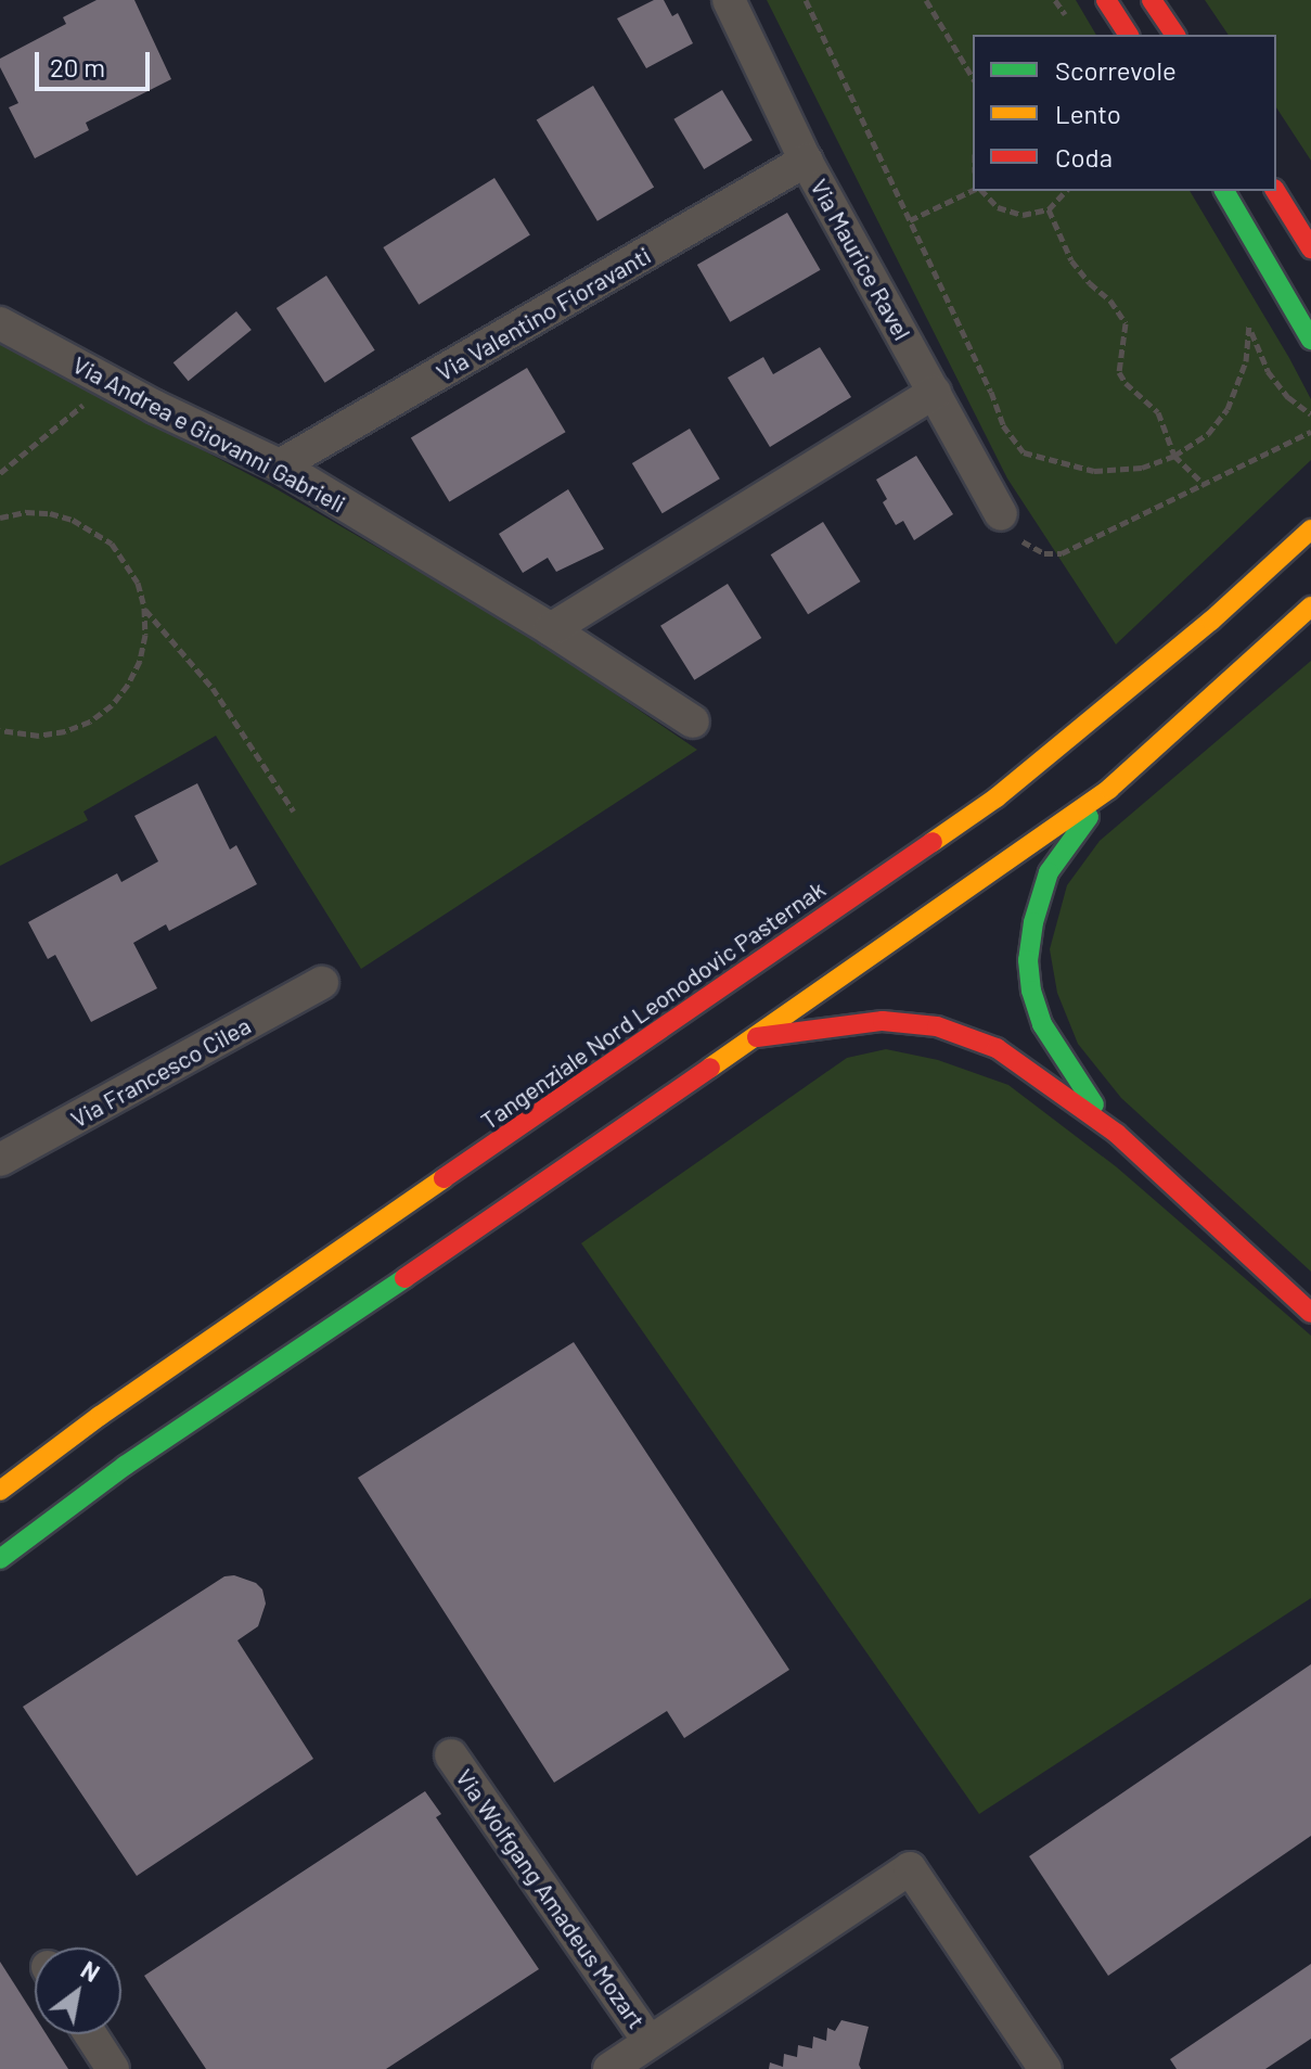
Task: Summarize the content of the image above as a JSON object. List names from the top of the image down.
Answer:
{
  "streets": {
    "main road": ["Tangenziale Nord Leonodovic Pasternak"],
    "street": [
      "Via Maurice Ravel",
      "Via Valentino Fioravanti",
      "Via Andrea e Giovanni Gabrieli",
      "Via Francesco Cilea",
      "Via Wolfgang Amadeus Mozart"
    ]
  },
  "crossings": [
    ["Via Maurice Ravel", "Via Valentino Fioravanti"],
    ["Via Valentino Fioravanti", "Via Andrea e Giovanni Gabrieli"]
  ],
  "legend": ["Scorrevole", "Lento", "Coda"],
  "scale_bar": "20 m",
  "north": "top right"
}
